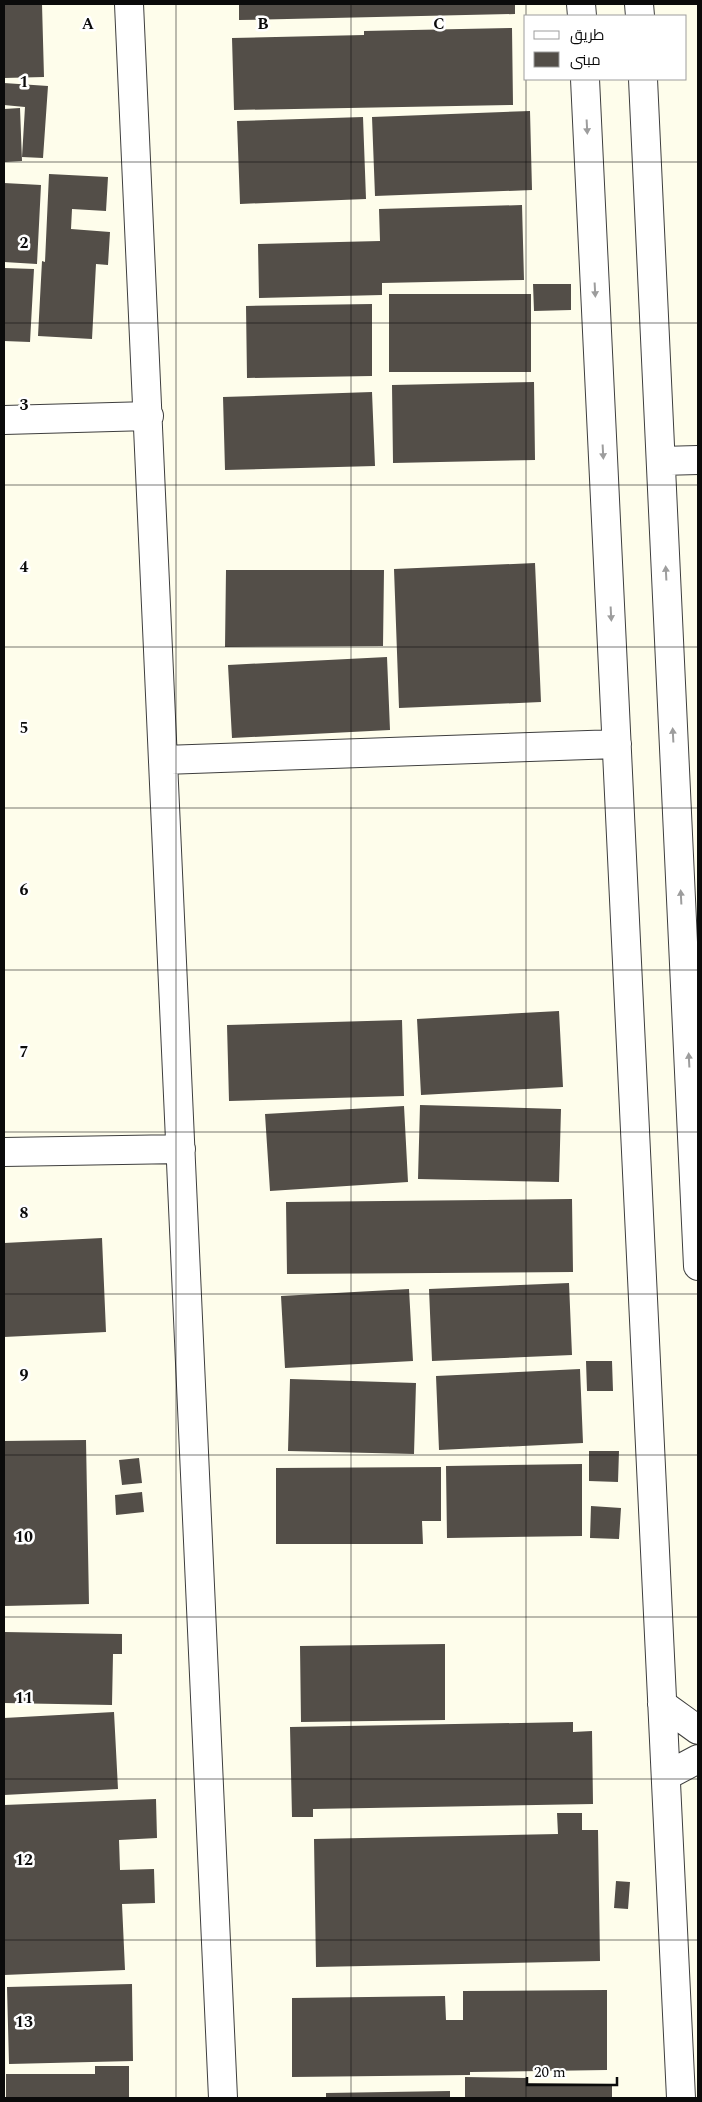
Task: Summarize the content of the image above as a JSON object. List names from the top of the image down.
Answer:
{
  "legend": ["طريق", "مبنى"],
  "scale_bar": "20 m",
  "grid": {
    "columns": ["A", "B", "C"],
    "rows": [
      "1",
      "2",
      "3",
      "4",
      "5",
      "6",
      "7",
      "8",
      "9",
      "10",
      "11",
      "12",
      "13"
    ]
  }
}
